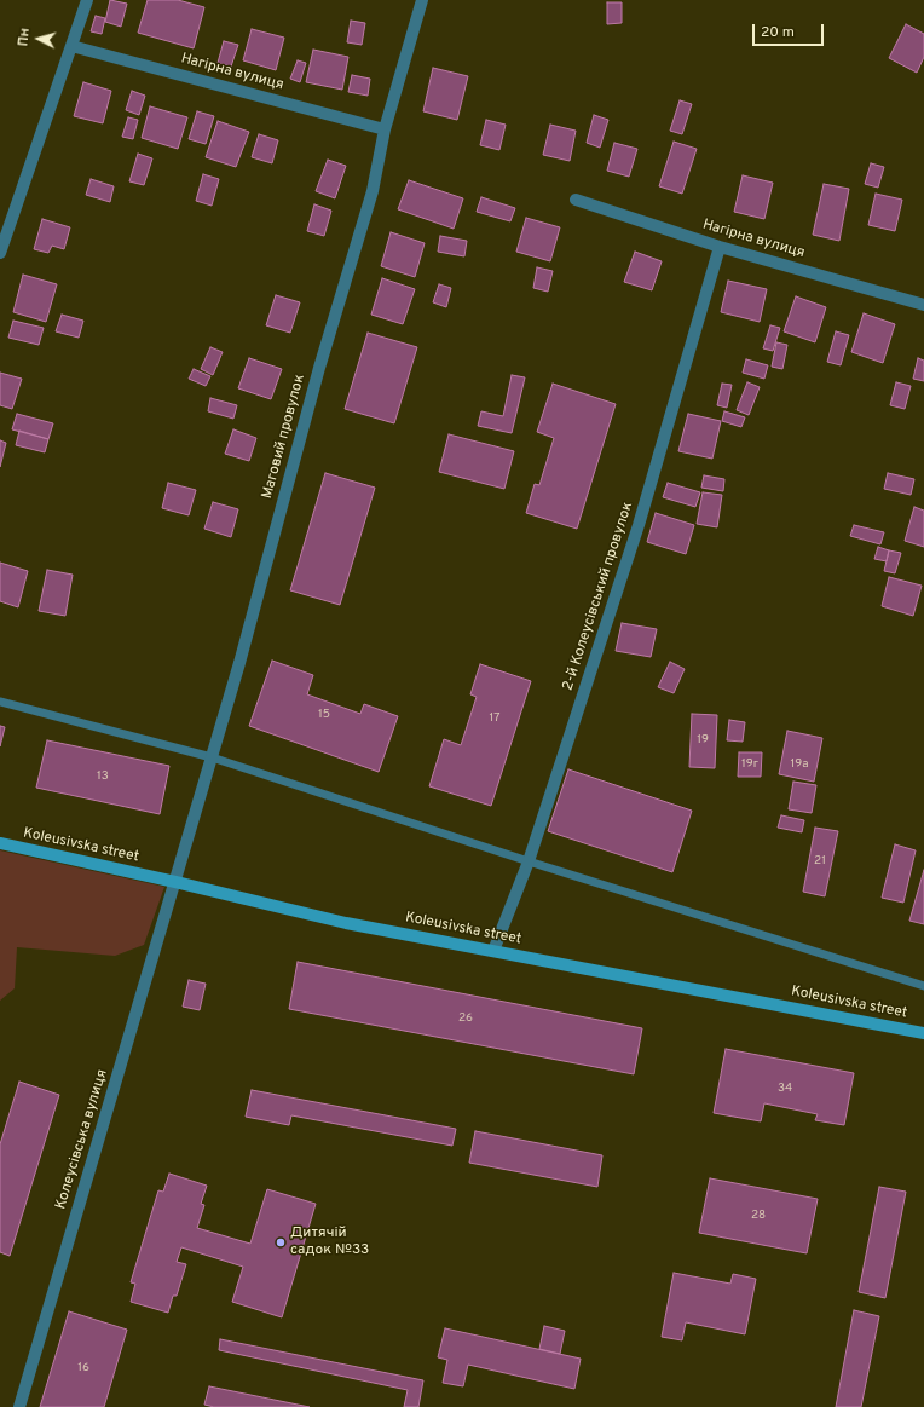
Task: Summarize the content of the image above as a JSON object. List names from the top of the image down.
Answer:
{
  "streets": {
    "street": [
      "Нагірна вулиця",
      "Маговий провулок",
      "2-й Колеусівський провулок",
      "Koleusivska street",
      "Колеусівська вулиця"
    ]
  },
  "crossings": [
    ["Нагірна вулиця", "Маговий провулок"],
    ["Нагірна вулиця", "2-й Колеусівський провулок"],
    ["Маговий провулок", "Koleusivska street"],
    ["Маговий провулок", "Колеусівська вулиця"],
    ["2-й Колеусівський провулок", "Koleusivska street"],
    ["Koleusivska street", "Колеусівська вулиця"]
  ],
  "places": ["Дитячій садок №33"],
  "house_numbers": [
    "15",
    "17",
    "19",
    "19г",
    "19а",
    "13",
    "21",
    "26",
    "34",
    "28",
    "16"
  ],
  "scale_bar": "20 m",
  "north": "left"
}
